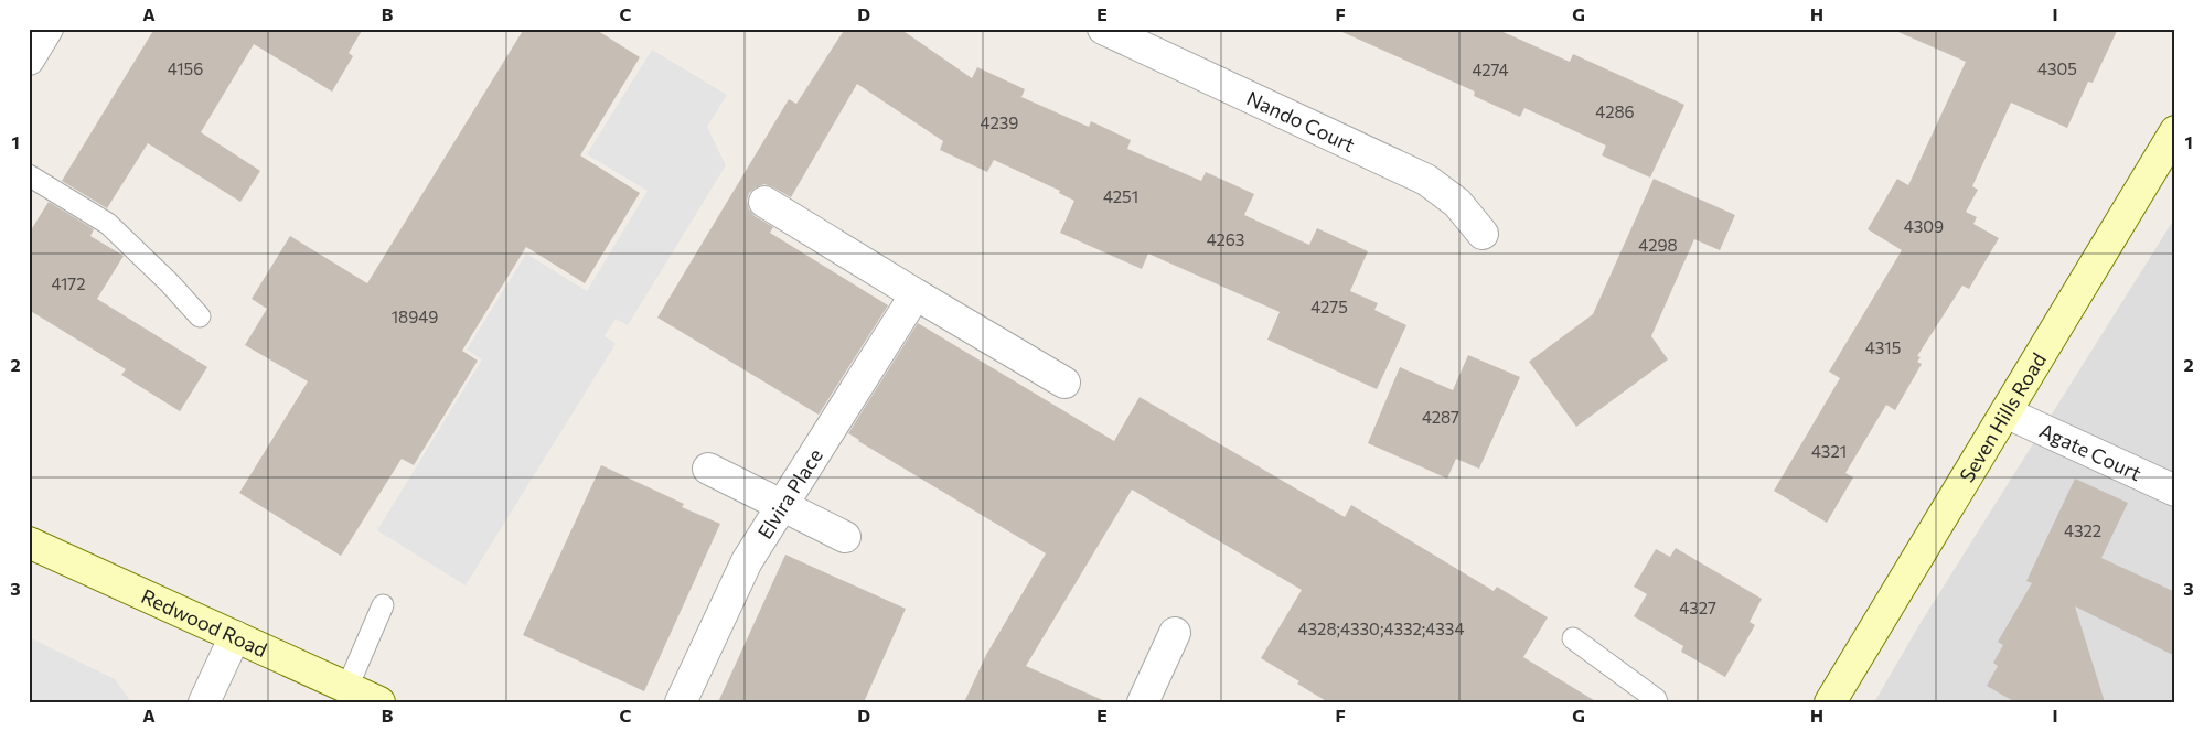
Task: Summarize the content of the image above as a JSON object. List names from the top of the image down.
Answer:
{
  "streets": {
    "street": [
      "Nando Court",
      "Seven Hills Road",
      "Agate Court",
      "Elvira Place",
      "Redwood Road"
    ]
  },
  "crossings": [
    ["Seven Hills Road", "Agate Court"]
  ],
  "house_numbers": [
    "4156",
    "4305",
    "4274",
    "4286",
    "4239",
    "4251",
    "4309",
    "4263",
    "4298",
    "4172",
    "4275",
    "18949",
    "4315",
    "4287",
    "4321",
    "4322",
    "4327",
    "4328;4330;4332;4334"
  ],
  "grid": {
    "columns": [
      "A",
      "B",
      "C",
      "D",
      "E",
      "F",
      "G",
      "H",
      "I"
    ],
    "rows": ["1", "2", "3"]
  }
}
